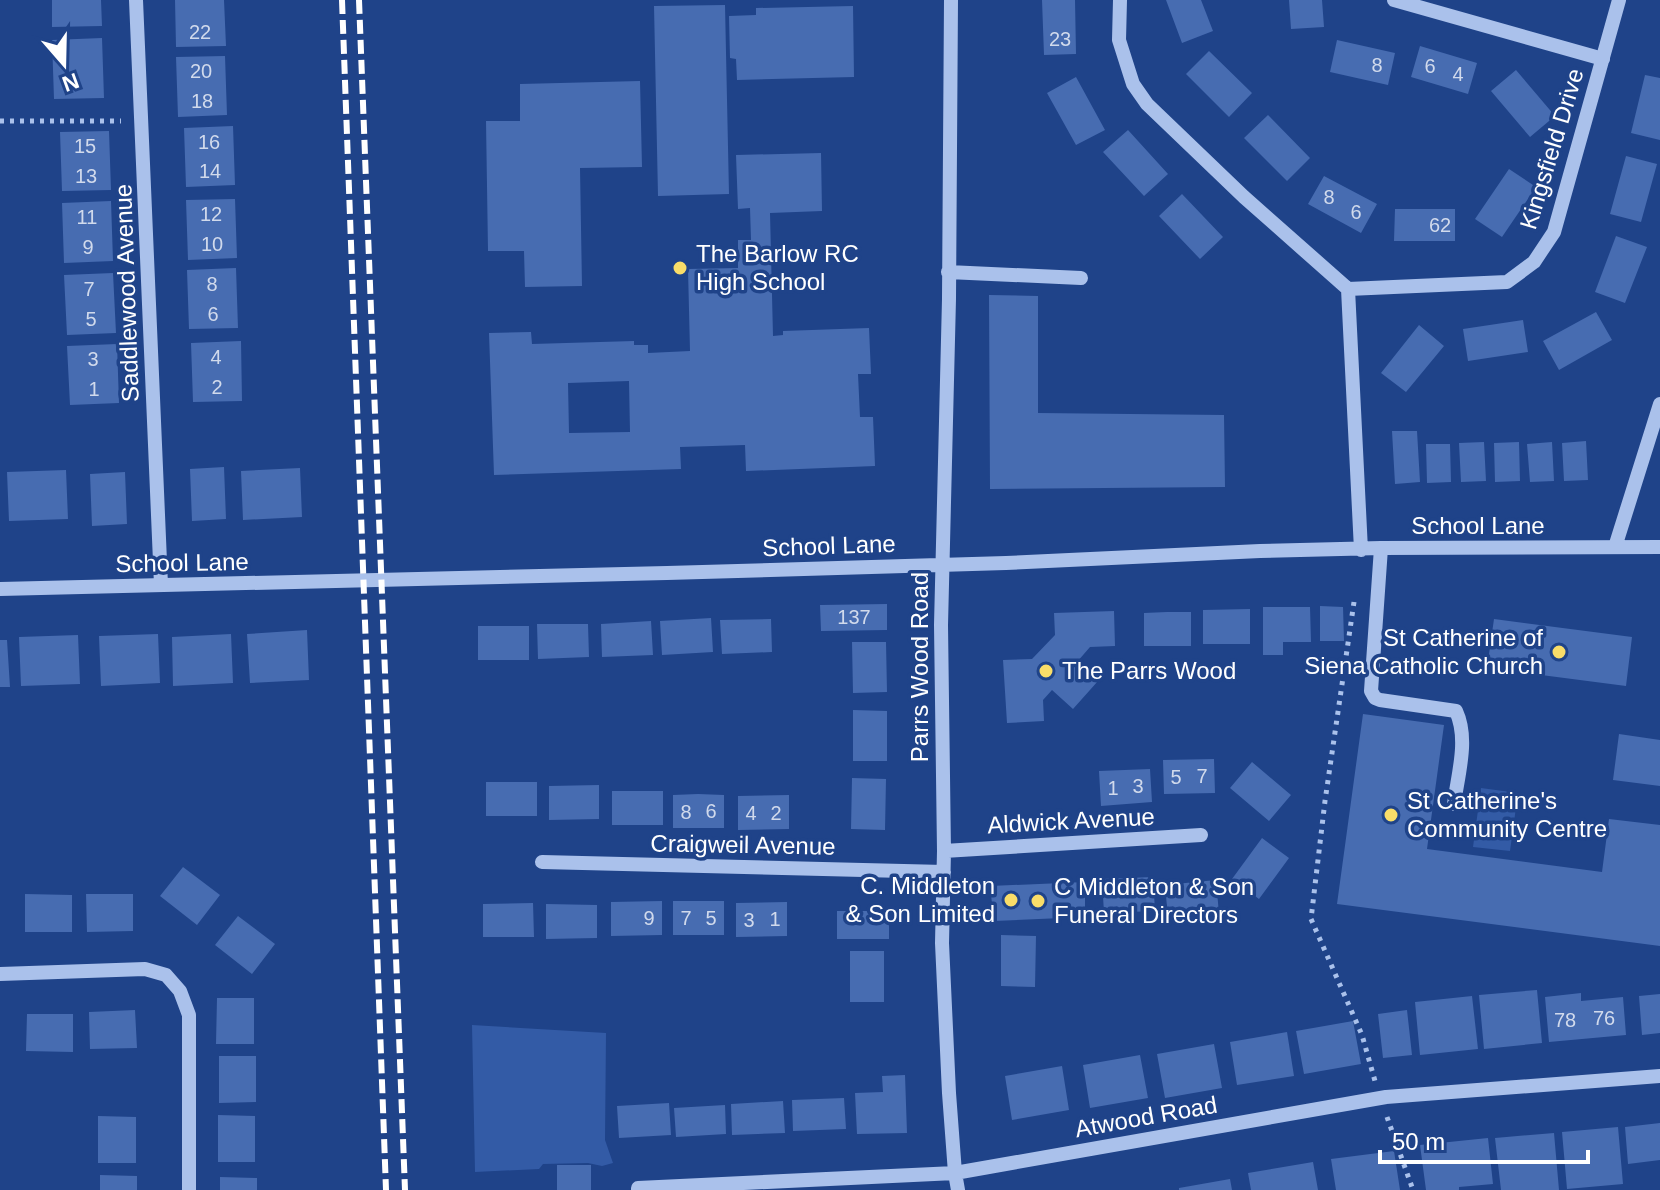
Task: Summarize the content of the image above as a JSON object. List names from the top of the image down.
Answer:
{
  "streets": {
    "street": [
      "Kingsfield Drive",
      "Saddlewood Avenue",
      "School Lane",
      "Parrs Wood Road",
      "Aldwick Avenue",
      "Craigweil Avenue",
      "Atwood Road"
    ]
  },
  "crossings": [
    ["Saddlewood Avenue", "School Lane"],
    ["School Lane", "Parrs Wood Road"],
    ["Parrs Wood Road", "Aldwick Avenue"],
    ["Parrs Wood Road", "Craigweil Avenue"],
    ["Parrs Wood Road", "Atwood Road"]
  ],
  "places": [
    "The Barlow RC High School",
    "St Catherine of Siena Catholic Church",
    "The Parrs Wood",
    "St Catherine's Community Centre",
    "C. Middleton & Son Limited",
    "C Middleton & Son Funeral Directors"
  ],
  "house_numbers": [
    "22",
    "23",
    "8",
    "6",
    "20",
    "4",
    "18",
    "16",
    "15",
    "14",
    "13",
    "8",
    "6",
    "12",
    "11",
    "62",
    "10",
    "9",
    "8",
    "7",
    "6",
    "5",
    "4",
    "3",
    "2",
    "1",
    "137",
    "7",
    "5",
    "3",
    "1",
    "6",
    "8",
    "4",
    "2",
    "9",
    "7",
    "5",
    "1",
    "3",
    "76",
    "78"
  ],
  "scale_bar": "50 m",
  "north": "bottom"
}
